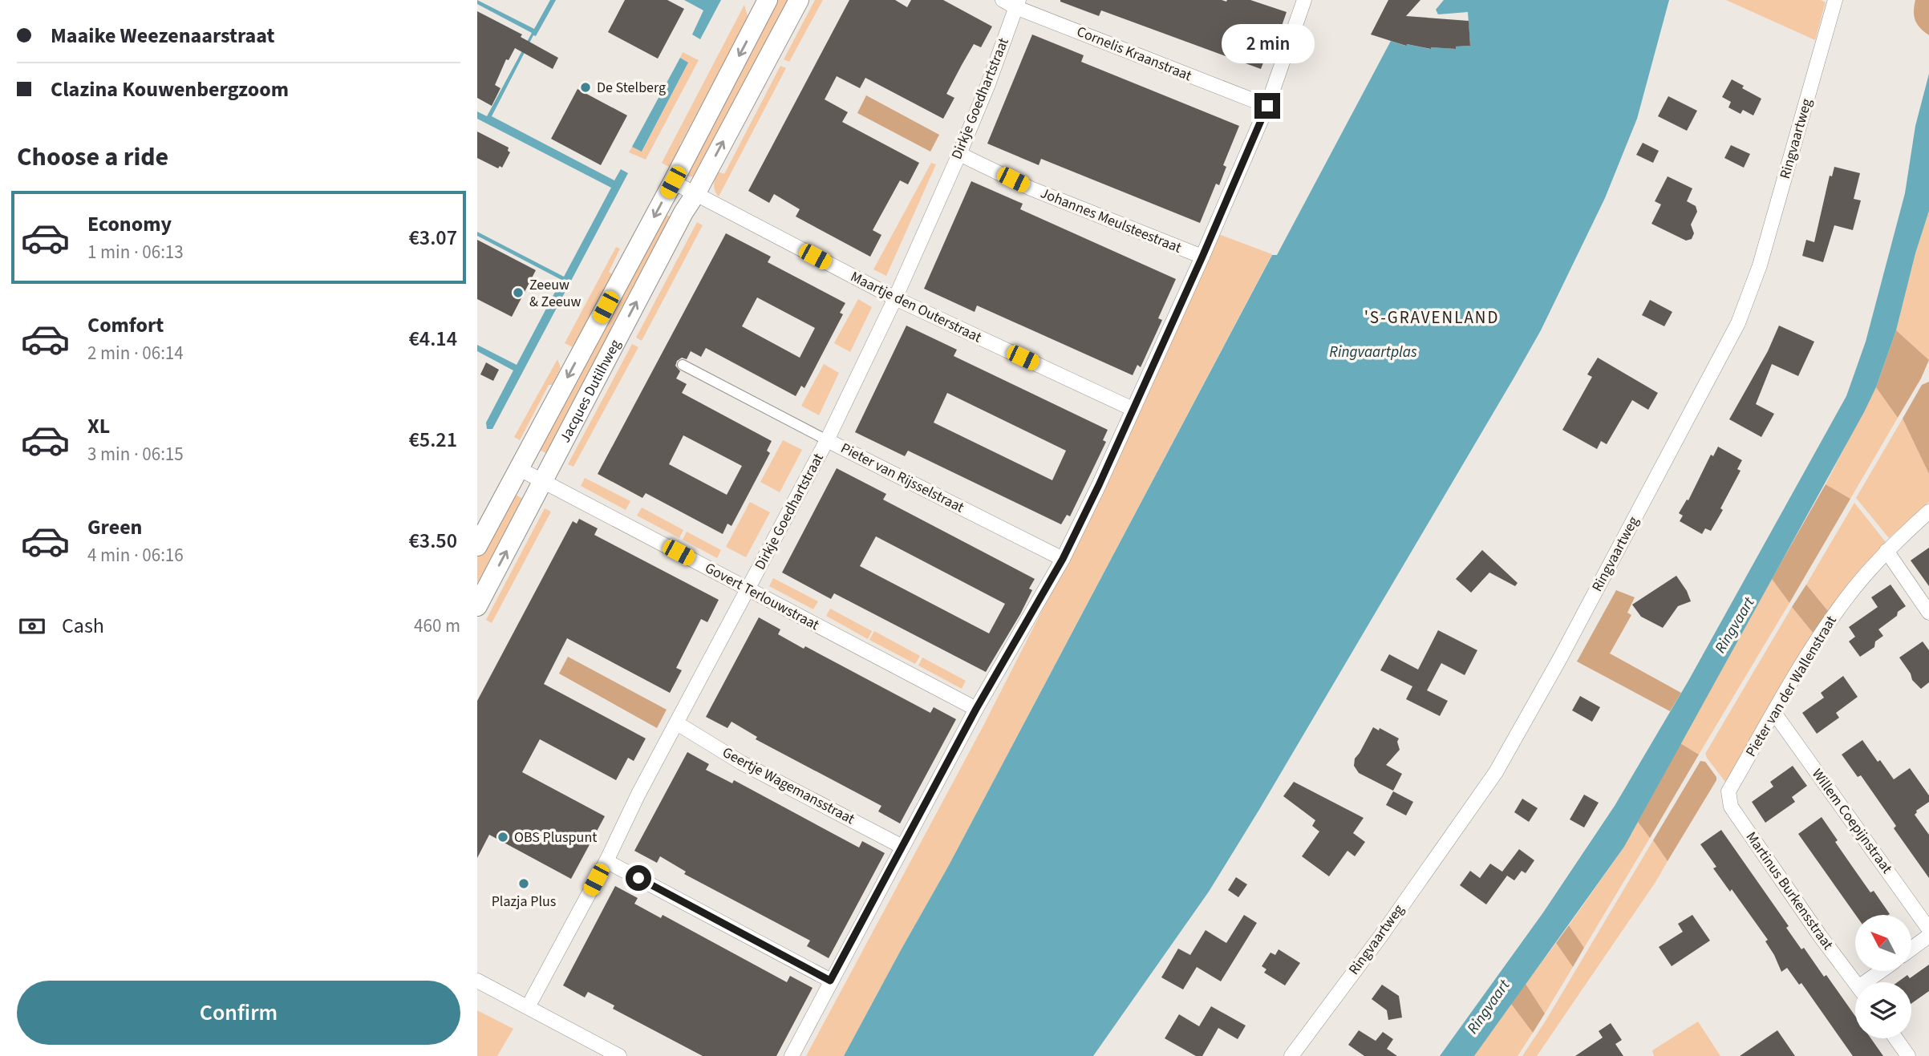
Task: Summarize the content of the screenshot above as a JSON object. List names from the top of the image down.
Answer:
{
  "streets": {
    "main road": ["Jacques Dutilhweg"],
    "street": [
      "Cornelis Kraanstraat",
      "Dirkje Goedhartstraat",
      "Ringvaartweg",
      "Johannes Meulsteestraat",
      "Maartje den Outerstraat",
      "Pieter van Rijsselstraat",
      "Govert Terlouwstraat",
      "Pieter van der Wallenstraat",
      "Geertje Wagemansstraat",
      "Willem Coepijnstraat",
      "Martinus Burkensstraat"
    ]
  },
  "crossings": [
    ["Cornelis Kraanstraat", "Dirkje Goedhartstraat"],
    ["Dirkje Goedhartstraat", "Johannes Meulsteestraat"],
    ["Dirkje Goedhartstraat", "Maartje den Outerstraat"],
    ["Dirkje Goedhartstraat", "Pieter van Rijsselstraat"],
    ["Dirkje Goedhartstraat", "Govert Terlouwstraat"],
    ["Dirkje Goedhartstraat", "Geertje Wagemansstraat"],
    ["Maartje den Outerstraat", "Jacques Dutilhweg"],
    ["Jacques Dutilhweg", "Govert Terlouwstraat"],
    ["Pieter van der Wallenstraat", "Willem Coepijnstraat"],
    ["Pieter van der Wallenstraat", "Martinus Burkensstraat"]
  ],
  "districts": ["'S-GRAVENLAND"],
  "water": ["Ringvaartplas", "Ringvaart"],
  "places": [
    "De Stelberg",
    "Zeeuw & Zeeuw",
    "OBS Pluspunt",
    "Plazja Plus"
  ],
  "north": "top left",
  "page": {
    "banner": ["Maaike Weezenaarstraat", "Clazina Kouwenbergzoom"],
    "bubble": "2 min",
    "heading": "Choose a ride",
    "list": [
      {
        "name": "Economy",
        "note": "1 min · 06:13",
        "value": "€3.07"
      },
      {
        "name": "Comfort",
        "note": "2 min · 06:14",
        "value": "€4.14"
      },
      {
        "name": "XL",
        "note": "3 min · 06:15",
        "value": "€5.21"
      },
      {
        "name": "Green",
        "note": "4 min · 06:16",
        "value": "€3.50"
      }
    ],
    "pay": ["Cash", "460 m"],
    "buttons": "Confirm"
  }
}
